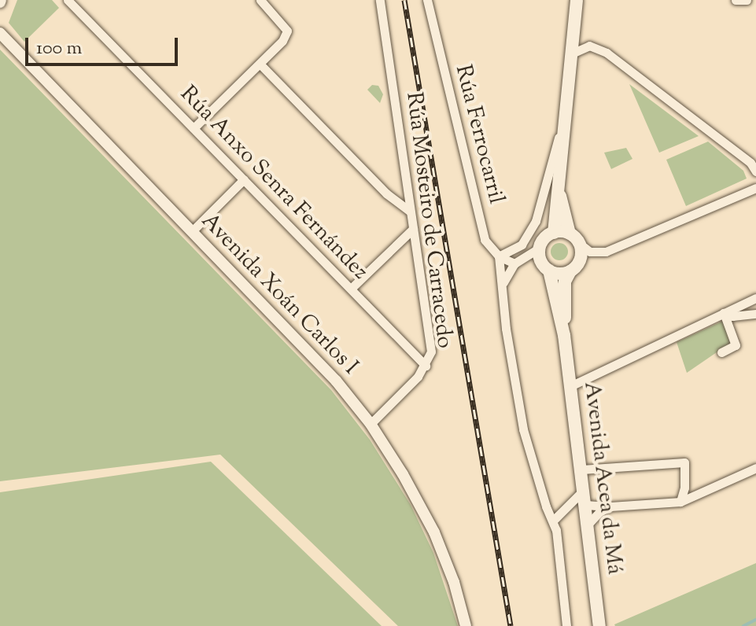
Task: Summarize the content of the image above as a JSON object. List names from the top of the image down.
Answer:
{
  "streets": {
    "main road": ["Avenida Acea da Má"],
    "street": [
      "Rúa Ferrocarril",
      "Rúa Anxo Senra Fernández",
      "Rúa Mosteiro de Carracedo",
      "Avenida Xoán Carlos I"
    ]
  },
  "crossings": [
    ["Rúa Anxo Senra Fernández", "Rúa Mosteiro de Carracedo"],
    ["Rúa Mosteiro de Carracedo", "Avenida Xoán Carlos I"]
  ],
  "scale_bar": "100 m"
}
